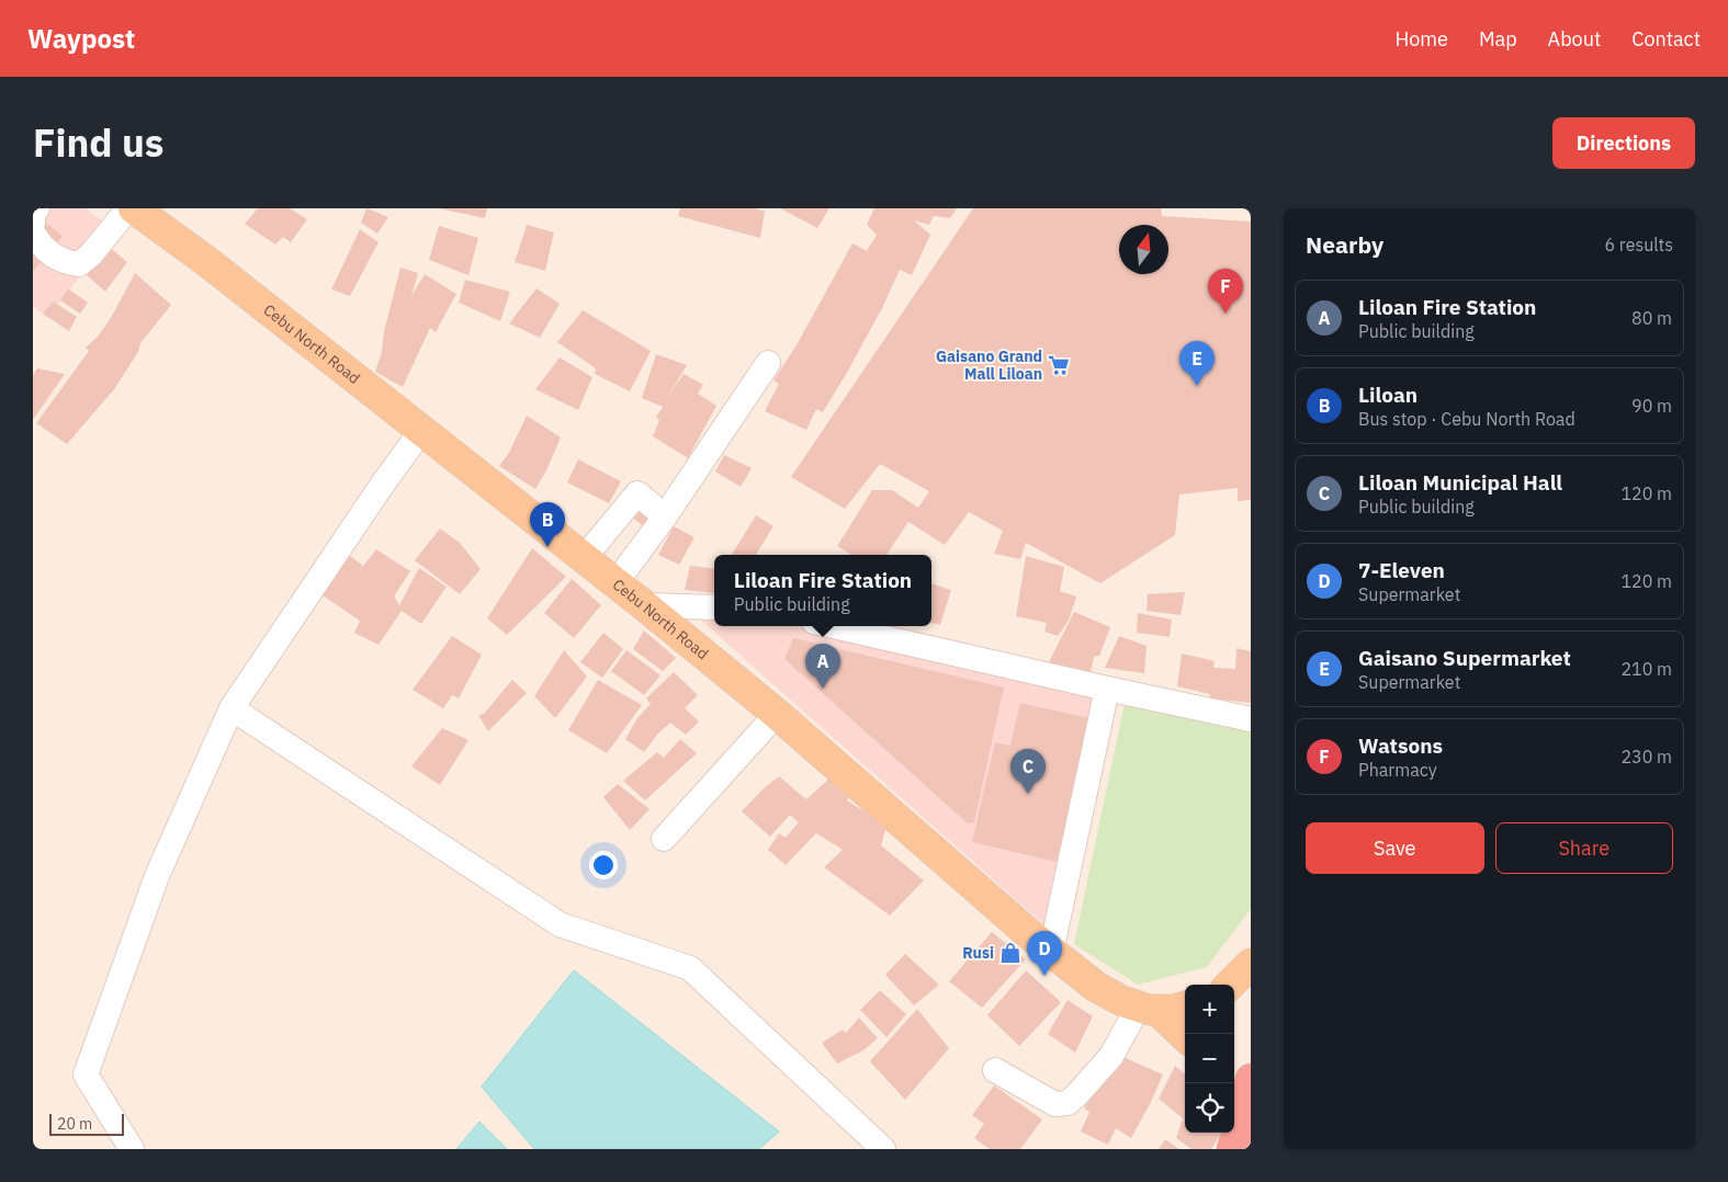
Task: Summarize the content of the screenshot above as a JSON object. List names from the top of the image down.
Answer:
{
  "streets": {
    "main road": ["Cebu North Road"]
  },
  "places": {
    "supermarket": ["Gaisano Grand Mall Liloan"],
    "shop": ["Rusi"]
  },
  "scale_bar": "20 m",
  "north": "top",
  "page": {
    "header": "Waypost",
    "nav": [
      "Home",
      "Map",
      "About",
      "Contact"
    ],
    "title": "Find us",
    "buttons": [
      "Directions",
      ["Save", "Share"]
    ],
    "heading": ["Nearby", "6 results"],
    "pins": [
      "F",
      "E",
      "B",
      "A",
      "C",
      "D"
    ],
    "list": [
      {
        "mark": "A",
        "name": "Liloan Fire Station",
        "note": "Public building",
        "value": "80 m"
      },
      {
        "mark": "B",
        "name": "Liloan",
        "note": "Bus stop · Cebu North Road",
        "value": "90 m"
      },
      {
        "mark": "C",
        "name": "Liloan Municipal Hall",
        "note": "Public building",
        "value": "120 m"
      },
      {
        "mark": "D",
        "name": "7-Eleven",
        "note": "Supermarket",
        "value": "120 m"
      },
      {
        "mark": "E",
        "name": "Gaisano Supermarket",
        "note": "Supermarket",
        "value": "210 m"
      },
      {
        "mark": "F",
        "name": "Watsons",
        "note": "Pharmacy",
        "value": "230 m"
      }
    ],
    "popup": ["Liloan Fire Station", "Public building"],
    "map_buttons": ["+", "−"],
    "scale": "20 m"
  }
}
